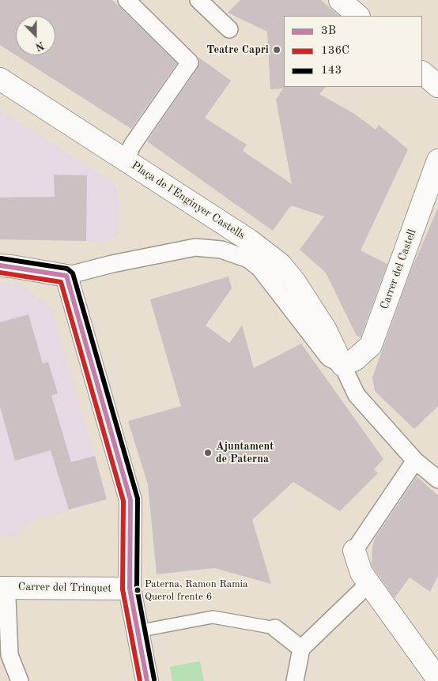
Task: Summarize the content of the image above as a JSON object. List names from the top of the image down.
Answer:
{
  "streets": {
    "street": ["Plaça de l'Enginyer Castells", "Carrer del Castell", "Carrer del Trinquet"]
  },
  "places": ["Teatre Capri", "Ajuntament de Paterna", "Paterna, Ramon Ramia Querol frente 6"],
  "lines": ["transit line 143", "transit line 3B", "transit line 136C"],
  "legend": ["3B", "136C", "143"],
  "north": "bottom"
}
